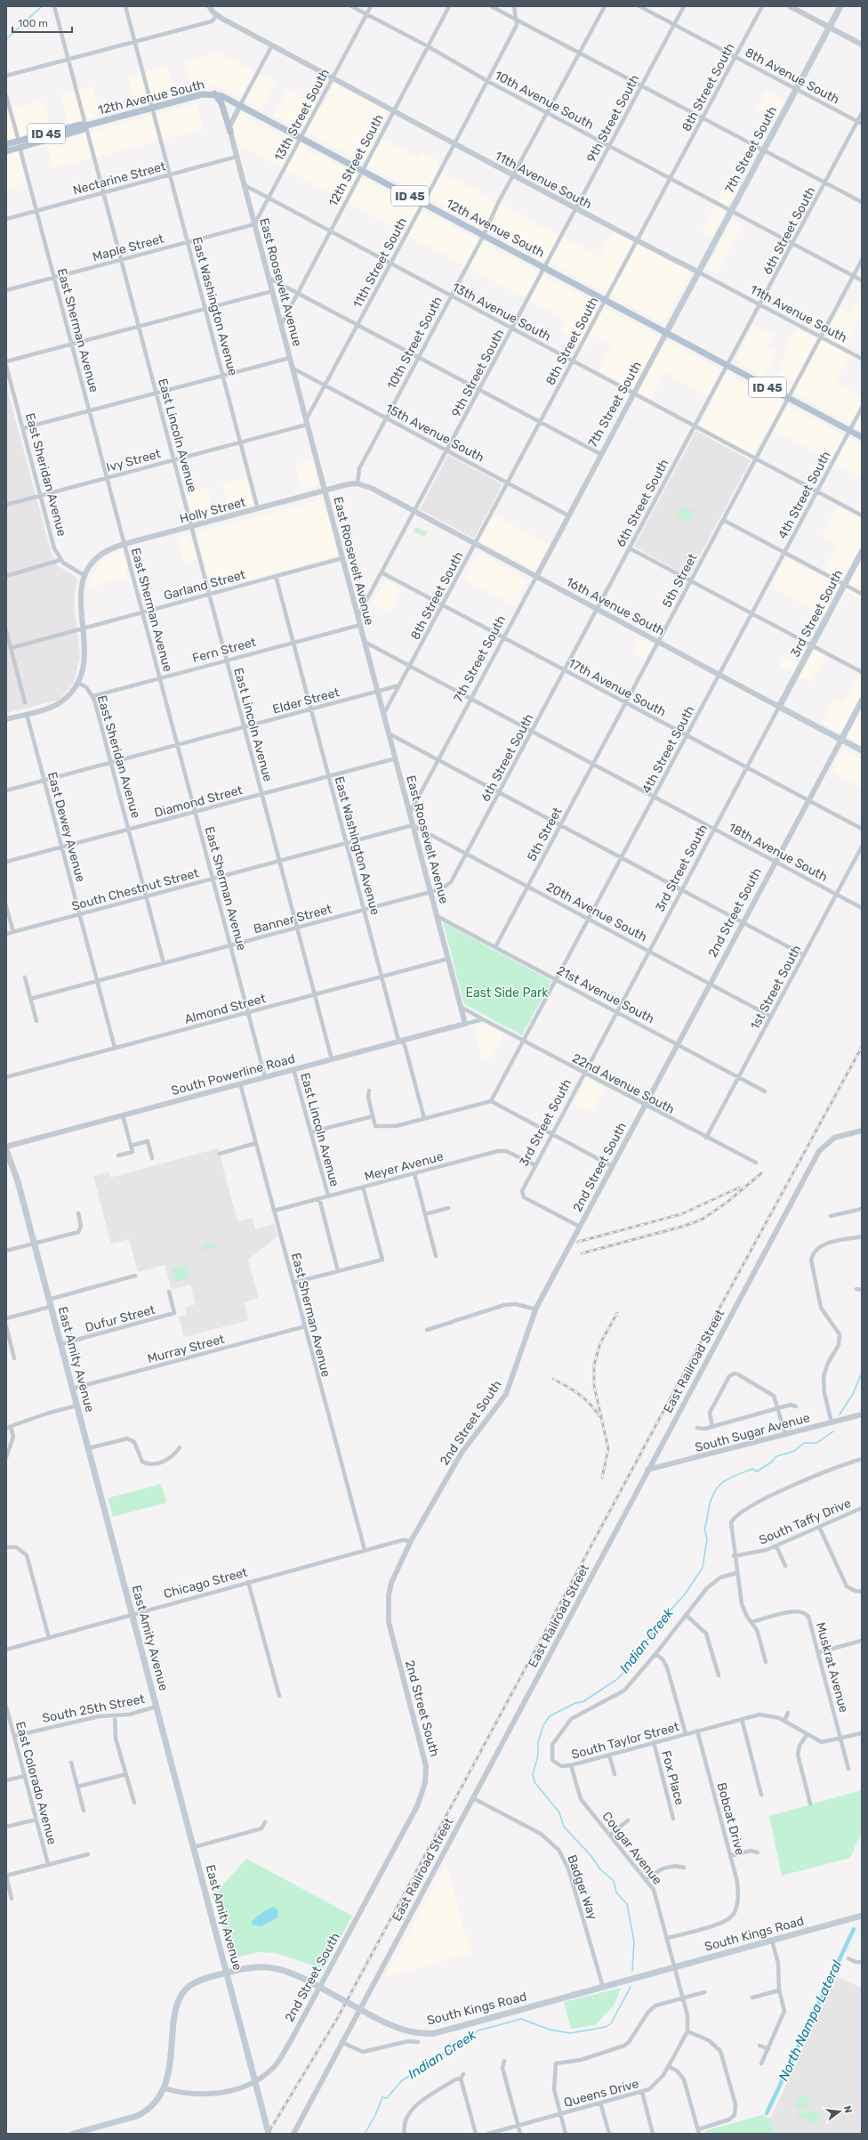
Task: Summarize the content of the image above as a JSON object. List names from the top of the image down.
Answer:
{
  "streets": {
    "main road": [
      "12th Avenue South",
      "ID 45",
      "7th Street South",
      "16th Avenue South",
      "3rd Street South",
      "2nd Street South",
      "East Amity Avenue",
      "South Kings Road"
    ],
    "street": [
      "8th Avenue South",
      "8th Street South",
      "10th Avenue South",
      "13th Street South",
      "9th Street South",
      "12th Street South",
      "Nectarine Street",
      "11th Avenue South",
      "6th Street South",
      "Maple Street",
      "11th Street South",
      "East Roosevelt Avenue",
      "East Washington Avenue",
      "13th Avenue South",
      "East Sherman Avenue",
      "10th Street South",
      "15th Avenue South",
      "East Lincoln Avenue",
      "Ivy Street",
      "East Sheridan Avenue",
      "4th Street South",
      "Holly Street",
      "5th Street",
      "Garland Street",
      "Fern Street",
      "17th Avenue South",
      "Elder Street",
      "Diamond Street",
      "East Dewey Avenue",
      "18th Avenue South",
      "South Chestnut Street",
      "20th Avenue South",
      "Banner Street",
      "1st Street South",
      "21st Avenue South",
      "Almond Street",
      "South Powerline Road",
      "22nd Avenue South",
      "Meyer Avenue",
      "Dufur Street",
      "Murray Street",
      "East Railroad Street",
      "South Sugar Avenue",
      "South Taffy Drive",
      "Chicago Street",
      "Muskrat Avenue",
      "South 25th Street",
      "South Taylor Street",
      "Fox Place",
      "East Colorado Avenue",
      "Bobcat Drive",
      "Cougar Avenue",
      "Badger Way",
      "Queens Drive"
    ]
  },
  "crossings": [
    ["8th Avenue South", "8th Street South"],
    ["8th Avenue South", "9th Street South"],
    ["8th Avenue South", "7th Street South"],
    ["8th Avenue South", "6th Street South"],
    ["8th Street South", "12th Avenue South"],
    ["8th Street South", "10th Avenue South"],
    ["8th Street South", "11th Avenue South"],
    ["8th Street South", "East Roosevelt Avenue"],
    ["8th Street South", "13th Avenue South"],
    ["8th Street South", "15th Avenue South"],
    ["8th Street South", "16th Avenue South"],
    ["8th Street South", "17th Avenue South"],
    ["8th Street South", "18th Avenue South"],
    ["12th Avenue South", "13th Street South"],
    ["12th Avenue South", "9th Street South"],
    ["12th Avenue South", "7th Street South"],
    ["12th Avenue South", "12th Street South"],
    ["12th Avenue South", "6th Street South"],
    ["12th Avenue South", "11th Street South"],
    ["12th Avenue South", "East Roosevelt Avenue"],
    ["12th Avenue South", "East Washington Avenue"],
    ["12th Avenue South", "East Sherman Avenue"],
    ["12th Avenue South", "10th Street South"],
    ["12th Avenue South", "East Lincoln Avenue"],
    ["12th Avenue South", "4th Street South"],
    ["12th Avenue South", "5th Street"],
    ["10th Avenue South", "13th Street South"],
    ["10th Avenue South", "9th Street South"],
    ["10th Avenue South", "7th Street South"],
    ["10th Avenue South", "12th Street South"],
    ["10th Avenue South", "6th Street South"],
    ["10th Avenue South", "11th Street South"],
    ["10th Avenue South", "10th Street South"],
    ["10th Avenue South", "5th Street"],
    ["13th Street South", "11th Avenue South"],
    ["13th Street South", "Maple Street"],
    ["13th Street South", "East Roosevelt Avenue"],
    ["13th Street South", "13th Avenue South"],
    ["9th Street South", "11th Avenue South"],
    ["9th Street South", "East Roosevelt Avenue"],
    ["9th Street South", "13th Avenue South"],
    ["9th Street South", "15th Avenue South"],
    ["9th Street South", "16th Avenue South"],
    ["9th Street South", "17th Avenue South"],
    ["7th Street South", "11th Avenue South"],
    ["7th Street South", "East Roosevelt Avenue"],
    ["7th Street South", "13th Avenue South"],
    ["7th Street South", "15th Avenue South"],
    ["7th Street South", "16th Avenue South"],
    ["7th Street South", "17th Avenue South"],
    ["7th Street South", "18th Avenue South"],
    ["12th Street South", "11th Avenue South"],
    ["12th Street South", "East Roosevelt Avenue"],
    ["12th Street South", "13th Avenue South"],
    ["Nectarine Street", "East Roosevelt Avenue"],
    ["Nectarine Street", "East Washington Avenue"],
    ["Nectarine Street", "East Sherman Avenue"],
    ["Nectarine Street", "East Lincoln Avenue"],
    ["11th Avenue South", "6th Street South"],
    ["11th Avenue South", "11th Street South"],
    ["11th Avenue South", "10th Street South"],
    ["11th Avenue South", "5th Street"],
    ["6th Street South", "East Roosevelt Avenue"],
    ["6th Street South", "13th Avenue South"],
    ["6th Street South", "16th Avenue South"],
    ["6th Street South", "17th Avenue South"],
    ["6th Street South", "18th Avenue South"],
    ["6th Street South", "20th Avenue South"],
    ["6th Street South", "Banner Street"],
    ["Maple Street", "East Roosevelt Avenue"],
    ["Maple Street", "East Washington Avenue"],
    ["Maple Street", "East Sherman Avenue"],
    ["Maple Street", "East Lincoln Avenue"],
    ["11th Street South", "East Roosevelt Avenue"],
    ["11th Street South", "13th Avenue South"],
    ["11th Street South", "15th Avenue South"],
    ["11th Street South", "Ivy Street"],
    ["East Roosevelt Avenue", "13th Avenue South"],
    ["East Roosevelt Avenue", "15th Avenue South"],
    ["East Roosevelt Avenue", "Ivy Street"],
    ["East Roosevelt Avenue", "Holly Street"],
    ["East Roosevelt Avenue", "Garland Street"],
    ["East Roosevelt Avenue", "Fern Street"],
    ["East Roosevelt Avenue", "Elder Street"],
    ["East Roosevelt Avenue", "Diamond Street"],
    ["East Roosevelt Avenue", "18th Avenue South"],
    ["East Roosevelt Avenue", "South Chestnut Street"],
    ["East Roosevelt Avenue", "20th Avenue South"],
    ["East Roosevelt Avenue", "Banner Street"],
    ["East Roosevelt Avenue", "21st Avenue South"],
    ["East Roosevelt Avenue", "Almond Street"],
    ["East Roosevelt Avenue", "South Powerline Road"],
    ["East Roosevelt Avenue", "22nd Avenue South"],
    ["East Washington Avenue", "Ivy Street"],
    ["East Washington Avenue", "Holly Street"],
    ["East Washington Avenue", "Garland Street"],
    ["East Washington Avenue", "Fern Street"],
    ["East Washington Avenue", "Elder Street"],
    ["East Washington Avenue", "Diamond Street"],
    ["East Washington Avenue", "South Chestnut Street"],
    ["East Washington Avenue", "Banner Street"],
    ["East Washington Avenue", "Almond Street"],
    ["East Washington Avenue", "South Powerline Road"],
    ["13th Avenue South", "10th Street South"],
    ["13th Avenue South", "4th Street South"],
    ["13th Avenue South", "5th Street"],
    ["East Sherman Avenue", "Ivy Street"],
    ["East Sherman Avenue", "Holly Street"],
    ["East Sherman Avenue", "Garland Street"],
    ["East Sherman Avenue", "Fern Street"],
    ["East Sherman Avenue", "Elder Street"],
    ["East Sherman Avenue", "Diamond Street"],
    ["East Sherman Avenue", "South Chestnut Street"],
    ["East Sherman Avenue", "Banner Street"],
    ["East Sherman Avenue", "Almond Street"],
    ["East Sherman Avenue", "South Powerline Road"],
    ["East Sherman Avenue", "Meyer Avenue"],
    ["East Sherman Avenue", "Murray Street"],
    ["East Sherman Avenue", "Chicago Street"],
    ["10th Street South", "15th Avenue South"],
    ["10th Street South", "Holly Street"],
    ["10th Street South", "16th Avenue South"],
    ["East Lincoln Avenue", "Ivy Street"],
    ["East Lincoln Avenue", "Holly Street"],
    ["East Lincoln Avenue", "Garland Street"],
    ["East Lincoln Avenue", "Fern Street"],
    ["East Lincoln Avenue", "Elder Street"],
    ["East Lincoln Avenue", "Diamond Street"],
    ["East Lincoln Avenue", "South Chestnut Street"],
    ["East Lincoln Avenue", "Banner Street"],
    ["East Lincoln Avenue", "Almond Street"],
    ["East Lincoln Avenue", "South Powerline Road"],
    ["East Lincoln Avenue", "Meyer Avenue"],
    ["Ivy Street", "East Sheridan Avenue"],
    ["East Sheridan Avenue", "Fern Street"],
    ["East Sheridan Avenue", "Elder Street"],
    ["East Sheridan Avenue", "Diamond Street"],
    ["East Sheridan Avenue", "South Chestnut Street"],
    ["East Sheridan Avenue", "Banner Street"],
    ["4th Street South", "16th Avenue South"],
    ["4th Street South", "17th Avenue South"],
    ["4th Street South", "18th Avenue South"],
    ["4th Street South", "20th Avenue South"],
    ["4th Street South", "21st Avenue South"],
    ["4th Street South", "22nd Avenue South"],
    ["Holly Street", "16th Avenue South"],
    ["5th Street", "16th Avenue South"],
    ["5th Street", "17th Avenue South"],
    ["5th Street", "18th Avenue South"],
    ["5th Street", "20th Avenue South"],
    ["5th Street", "21st Avenue South"],
    ["16th Avenue South", "3rd Street South"],
    ["16th Avenue South", "2nd Street South"],
    ["3rd Street South", "17th Avenue South"],
    ["3rd Street South", "18th Avenue South"],
    ["3rd Street South", "20th Avenue South"],
    ["3rd Street South", "2nd Street South"],
    ["3rd Street South", "21st Avenue South"],
    ["3rd Street South", "22nd Avenue South"],
    ["3rd Street South", "Meyer Avenue"],
    ["17th Avenue South", "2nd Street South"],
    ["Elder Street", "East Dewey Avenue"],
    ["Diamond Street", "East Dewey Avenue"],
    ["East Dewey Avenue", "South Chestnut Street"],
    ["East Dewey Avenue", "Banner Street"],
    ["East Dewey Avenue", "Almond Street"],
    ["18th Avenue South", "2nd Street South"],
    ["18th Avenue South", "1st Street South"],
    ["South Chestnut Street", "20th Avenue South"],
    ["20th Avenue South", "2nd Street South"],
    ["20th Avenue South", "1st Street South"],
    ["2nd Street South", "21st Avenue South"],
    ["2nd Street South", "22nd Avenue South"],
    ["2nd Street South", "Chicago Street"],
    ["2nd Street South", "South Kings Road"],
    ["1st Street South", "21st Avenue South"],
    ["1st Street South", "22nd Avenue South"],
    ["Dufur Street", "East Amity Avenue"],
    ["Murray Street", "East Amity Avenue"],
    ["East Amity Avenue", "Chicago Street"],
    ["East Amity Avenue", "South 25th Street"],
    ["East Amity Avenue", "South Kings Road"],
    ["East Railroad Street", "South Sugar Avenue"],
    ["East Railroad Street", "Badger Way"],
    ["Muskrat Avenue", "South Taylor Street"],
    ["South 25th Street", "East Colorado Avenue"],
    ["South Taylor Street", "Fox Place"],
    ["South Taylor Street", "Bobcat Drive"],
    ["South Taylor Street", "Cougar Avenue"],
    ["Bobcat Drive", "Cougar Avenue"],
    ["Cougar Avenue", "South Kings Road"],
    ["Badger Way", "South Kings Road"]
  ],
  "water": ["Indian Creek", "North Nampa Lateral"],
  "parks": ["East Side Park"],
  "scale_bar": "100 m",
  "north": "right"
}
